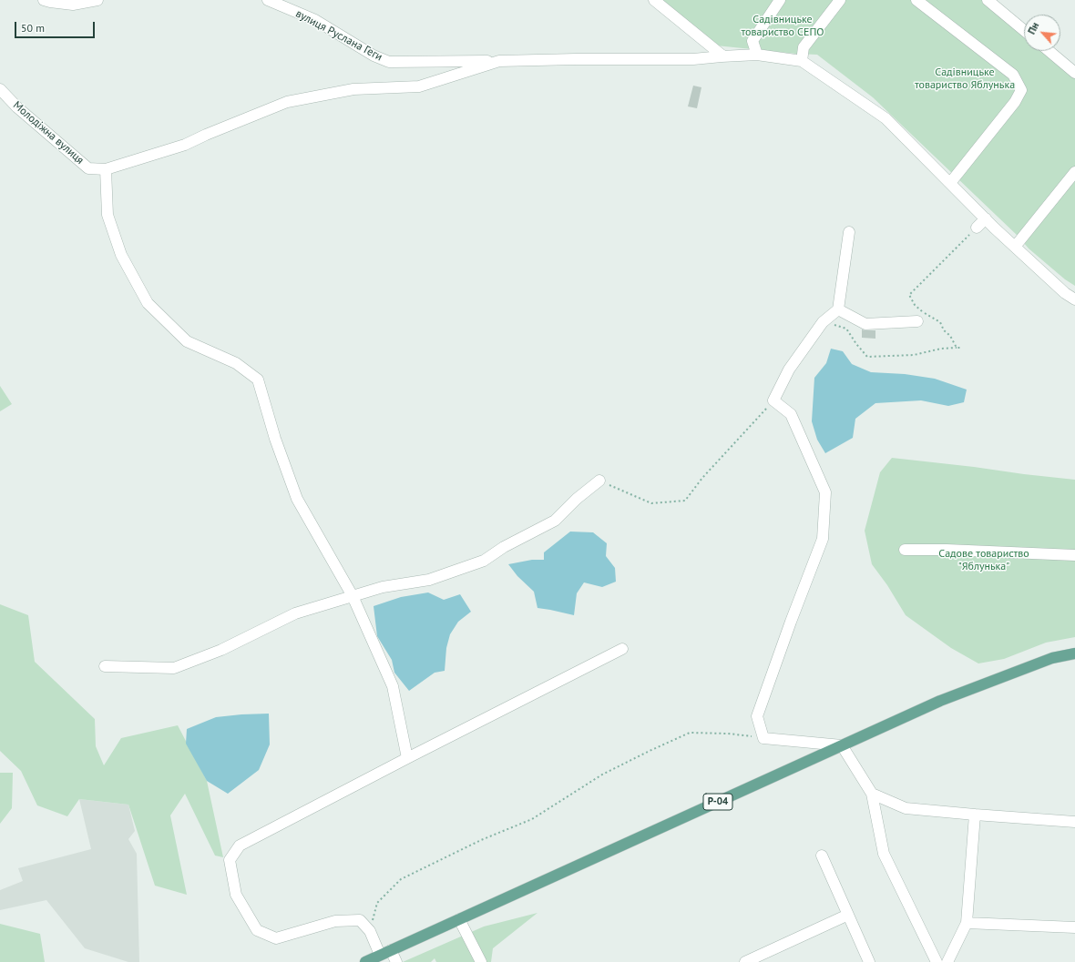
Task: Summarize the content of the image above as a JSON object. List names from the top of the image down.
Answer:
{
  "streets": {
    "main road": ["Р-04"],
    "street": ["вулиця Руслана Геги", "Молодіжна вулиця"]
  },
  "parks": ["Садівницьке товариство СЕПО", "Садівницьке товариство Яблунька", "Садове товариство \"Яблунька\""],
  "scale_bar": "50 m",
  "north": "top left"
}
